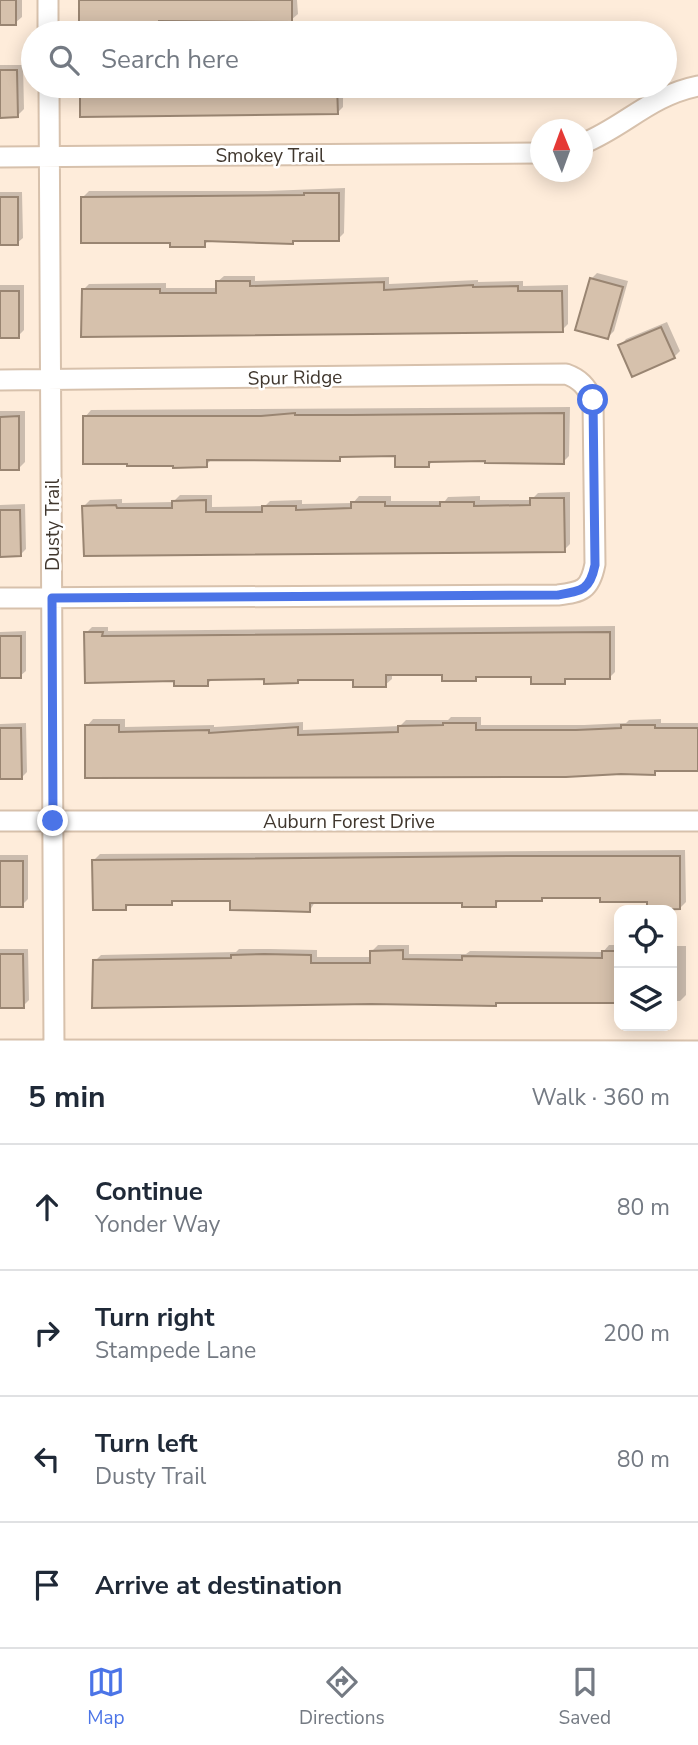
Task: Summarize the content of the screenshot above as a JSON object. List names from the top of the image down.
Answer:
{
  "streets": {
    "street": [
      "Smokey Trail",
      "Spur Ridge",
      "Dusty Trail",
      "Auburn Forest Drive"
    ]
  },
  "crossings": [
    ["Smokey Trail", "Dusty Trail"],
    ["Spur Ridge", "Dusty Trail"],
    ["Dusty Trail", "Auburn Forest Drive"]
  ],
  "north": "top",
  "page": {
    "search": "Search here",
    "heading": ["5 min", "Walk · 360 m"],
    "list": [
      ["Continue", "Yonder Way", "80 m"],
      ["Turn right", "Stampede Lane", "200 m"],
      ["Turn left", "Dusty Trail", "80 m"],
      "Arrive at destination"
    ],
    "nav": ["Map", "Directions", "Saved"]
  }
}
